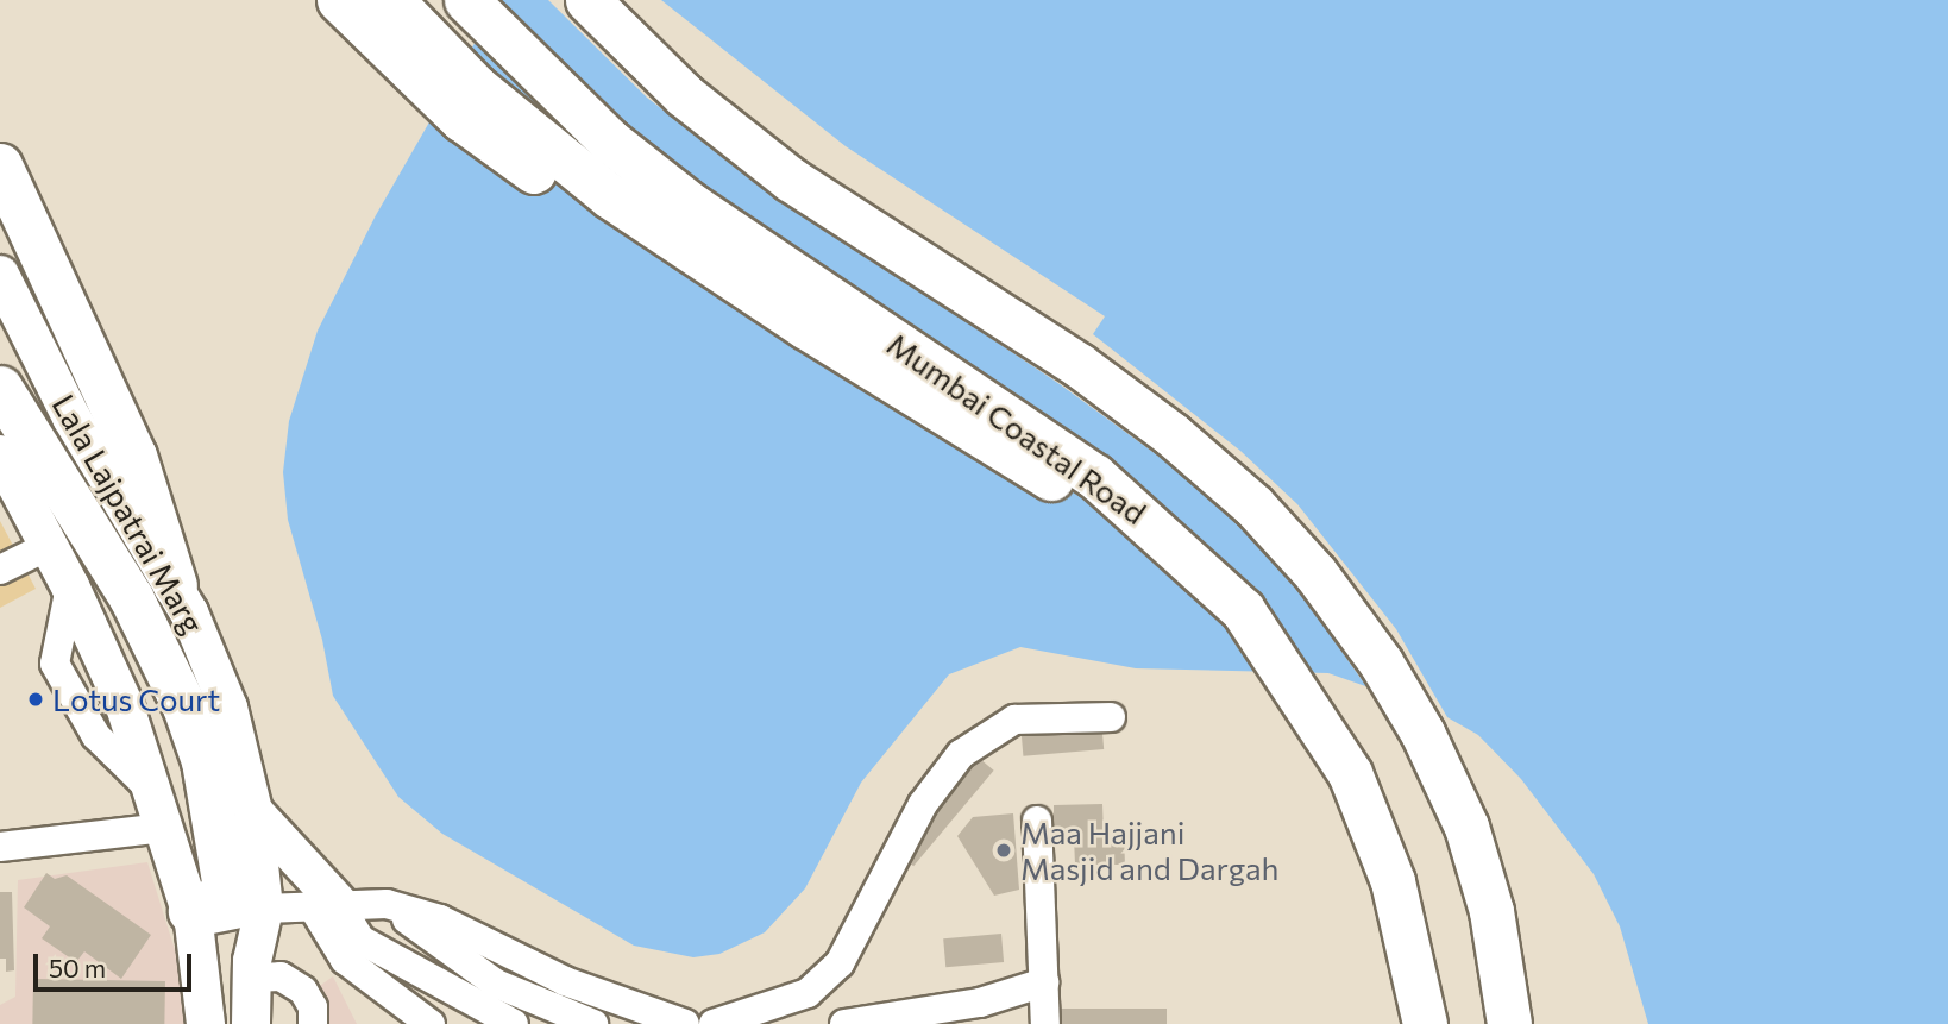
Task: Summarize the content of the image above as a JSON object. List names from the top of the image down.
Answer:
{
  "streets": {
    "highway": ["Mumbai Coastal Road"],
    "main road": ["Lala Lajpatrai Marg"]
  },
  "places": ["Lotus Court", "Maa Hajjani Masjid and Dargah"],
  "scale_bar": "50 m"
}
